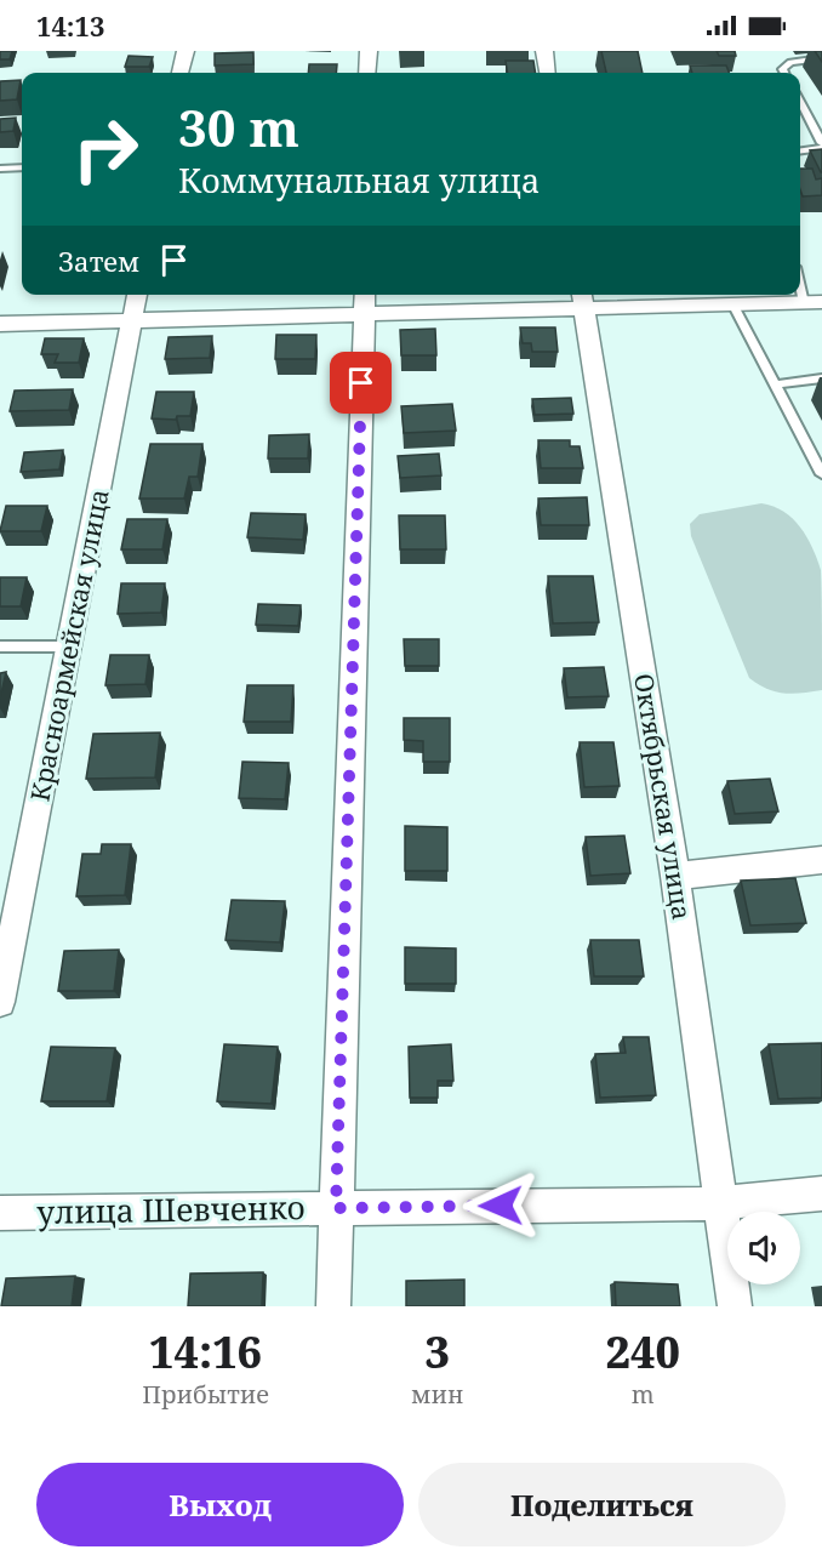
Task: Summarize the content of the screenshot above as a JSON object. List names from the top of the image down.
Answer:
{
  "streets": {
    "street": ["Красноармейская улица", "Октябрьская улица", "улица Шевченко"]
  },
  "crossings": [
    ["Октябрьская улица", "улица Шевченко"]
  ],
  "page": {
    "status": "14:13",
    "turn": ["30 m", "Коммунальная улица"],
    "then": "Затем",
    "eta": [
      "14:16",
      "Прибытие",
      "3",
      "мин",
      "240",
      "m"
    ],
    "buttons": ["Выход", "Поделиться"]
  }
}
